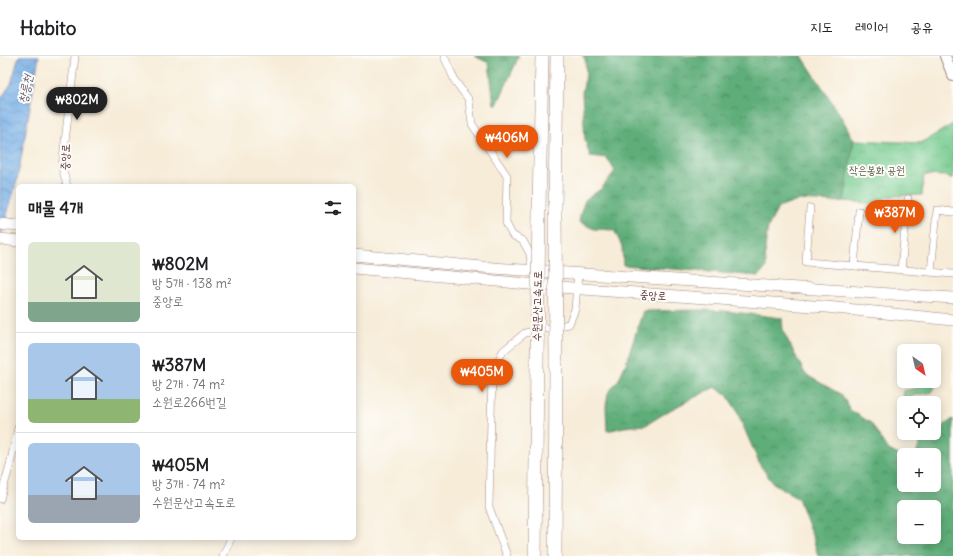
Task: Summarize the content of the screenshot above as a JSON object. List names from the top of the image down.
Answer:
{
  "streets": {
    "highway": ["수원문산고속도로"],
    "main road": ["중앙로"]
  },
  "water": ["창릉천"],
  "parks": ["작은봉화 공원"],
  "north": "bottom right",
  "page": {
    "header": "Habito",
    "nav": ["지도", "레이어", "공유"],
    "price": [
      "₩802M",
      "₩406M",
      "₩387M",
      "₩405M"
    ],
    "heading": "매물 4개",
    "list": [
      {
        "name": "₩802M",
        "note": "방 5개 · 138 m² · 중앙로"
      },
      {
        "name": "₩387M",
        "note": "방 2개 · 74 m² · 소원로266번길"
      },
      {
        "name": "₩405M",
        "note": "방 3개 · 74 m² · 수원문산고속도로"
      }
    ],
    "map_buttons": ["+", "−"]
  }
}
